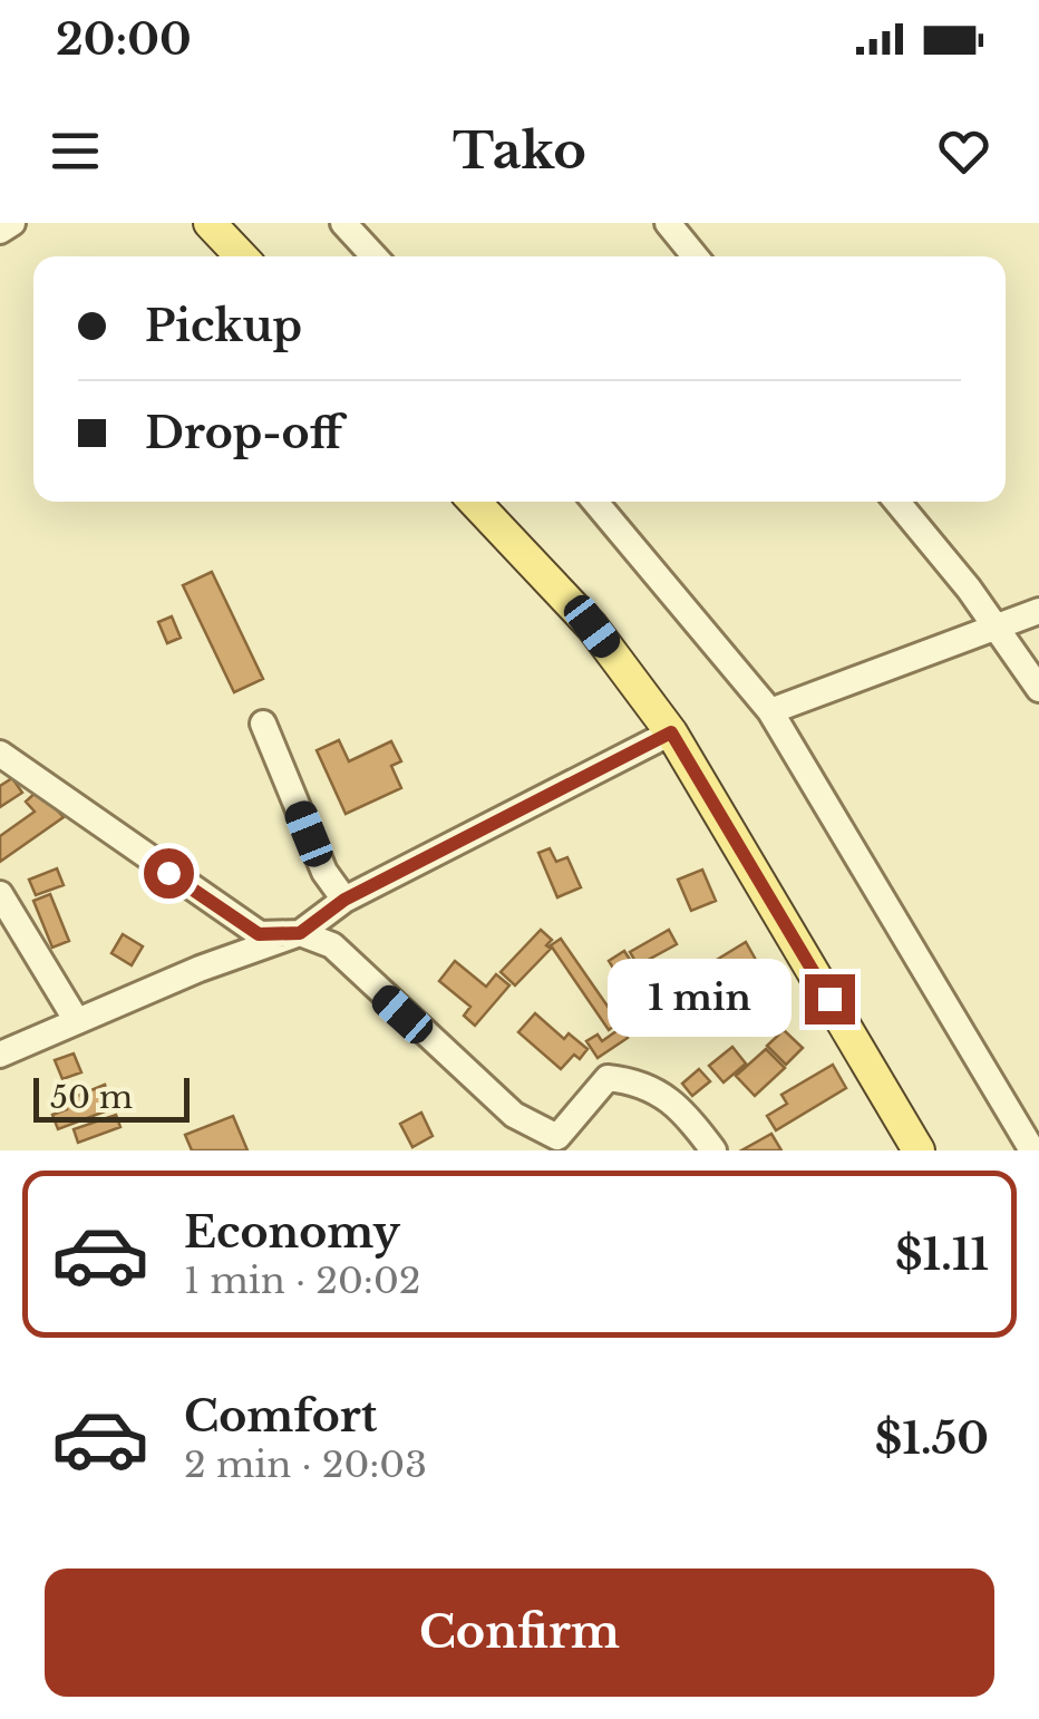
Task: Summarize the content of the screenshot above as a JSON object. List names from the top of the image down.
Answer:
{
  "scale_bar": "50 m",
  "page": {
    "status": "20:00",
    "header": "Tako",
    "banner": ["Pickup", "Drop-off"],
    "bubble": "1 min",
    "scale": "50 m",
    "list": [
      {
        "name": "Economy",
        "note": "1 min · 20:02",
        "value": "$1.11"
      },
      {
        "name": "Comfort",
        "note": "2 min · 20:03",
        "value": "$1.50"
      }
    ],
    "buttons": "Confirm"
  }
}
